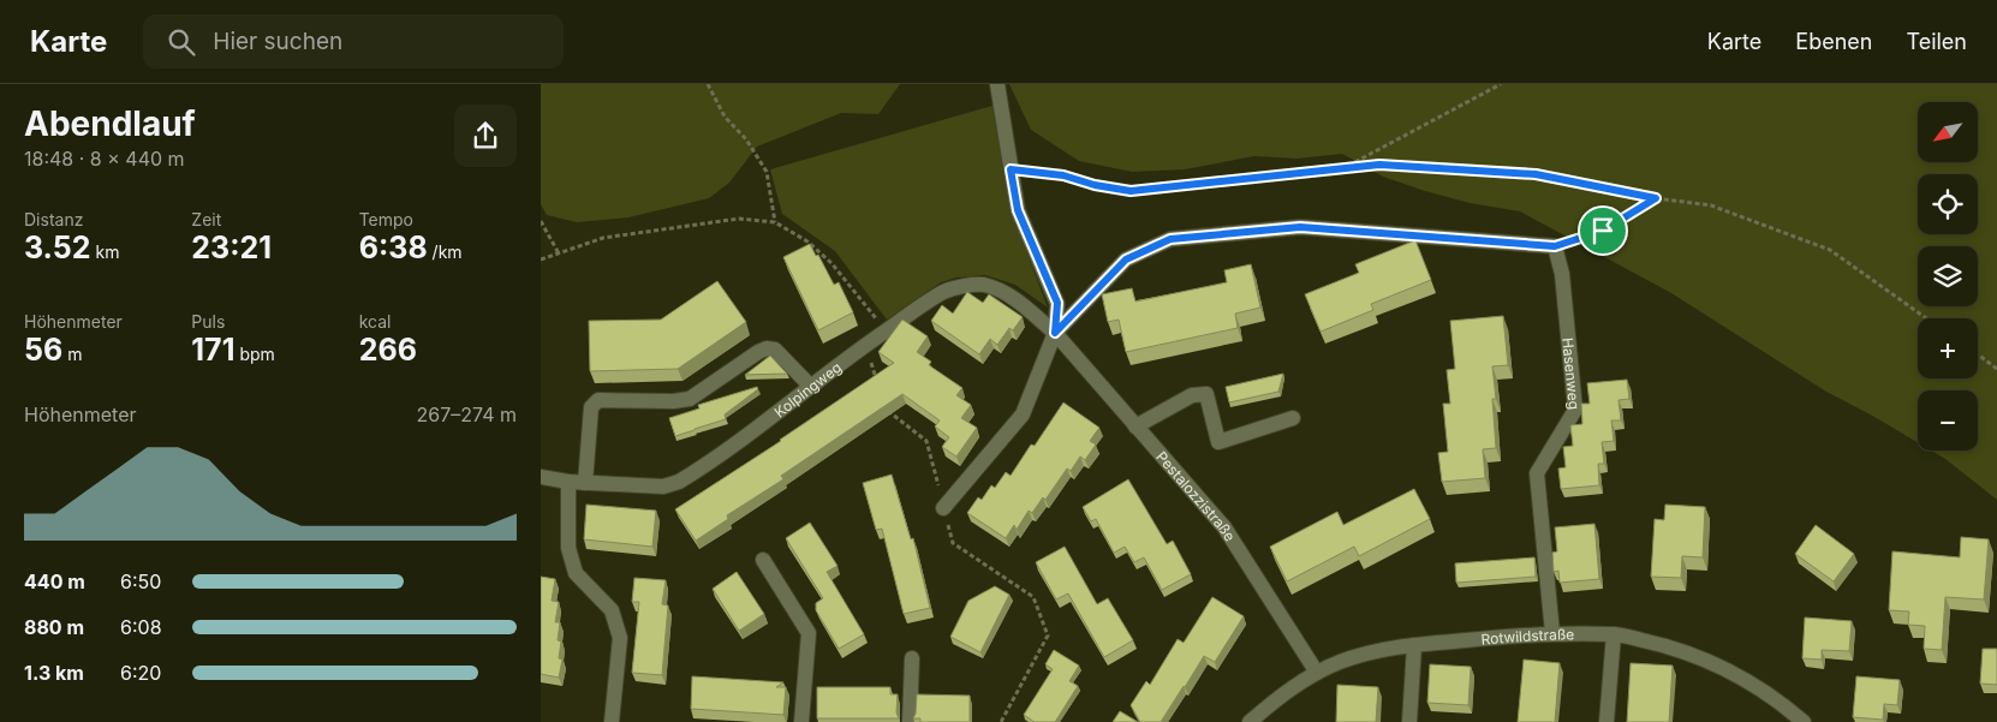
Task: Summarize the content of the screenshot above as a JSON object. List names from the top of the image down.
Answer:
{
  "streets": {
    "street": [
      "Hasenweg",
      "Kolpingweg",
      "Pestalozzistraße",
      "Rotwildstraße"
    ]
  },
  "crossings": [
    ["Hasenweg", "Rotwildstraße"],
    ["Kolpingweg", "Pestalozzistraße"],
    ["Pestalozzistraße", "Rotwildstraße"]
  ],
  "north": "bottom left",
  "page": {
    "header": "Karte",
    "search": "Hier suchen",
    "nav": ["Karte", "Ebenen", "Teilen"],
    "heading": ["Abendlauf", "18:48 · 8 × 440 m"],
    "map_buttons": ["+", "−"],
    "stats": [
      ["Distanz", "3.52 km"],
      ["Zeit", "23:21"],
      ["Tempo", "6:38 /km"],
      ["Höhenmeter", "56 m"],
      ["Puls", "171 bpm"],
      ["kcal", "266"]
    ],
    "chart": ["Höhenmeter", "267–274 m"],
    "list": [
      {
        "name": "440 m",
        "note": "6:50"
      },
      {
        "name": "880 m",
        "note": "6:08"
      },
      {
        "name": "1.3 km",
        "note": "6:20"
      }
    ]
  }
}
